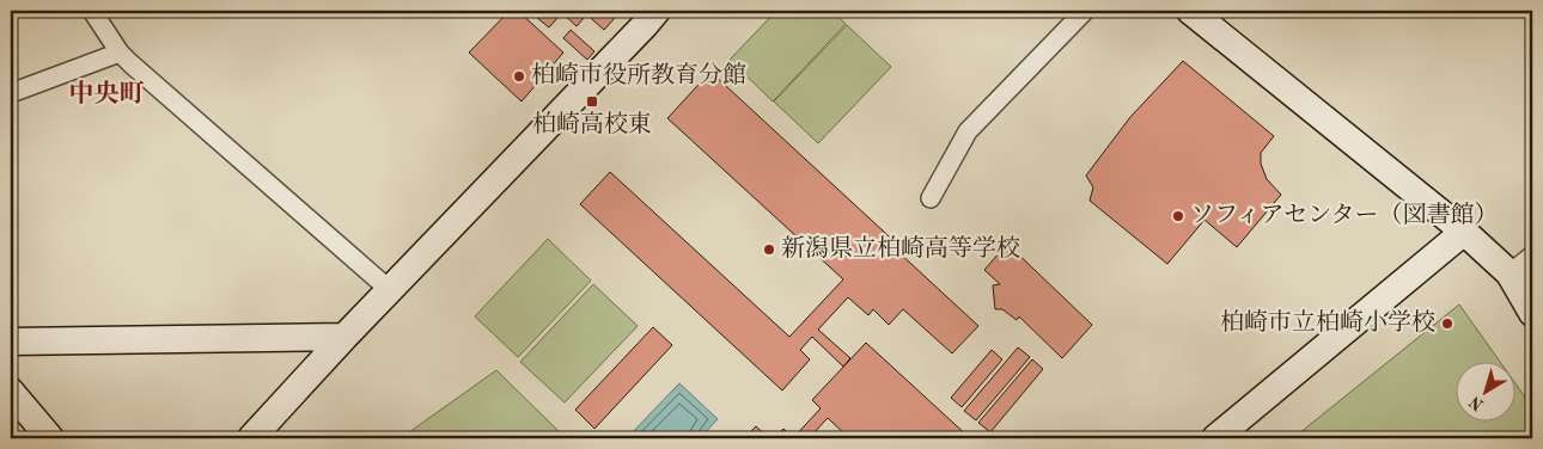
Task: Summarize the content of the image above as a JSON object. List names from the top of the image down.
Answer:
{
  "districts": ["中央町"],
  "places": {
    "other": [
      "柏崎市役所教育分館",
      "ソフィアセンター（図書館）",
      "新潟県立柏崎高等学校",
      "柏崎市立柏崎小学校"
    ],
    "transit": ["柏崎高校東"]
  },
  "north": "bottom left"
}
